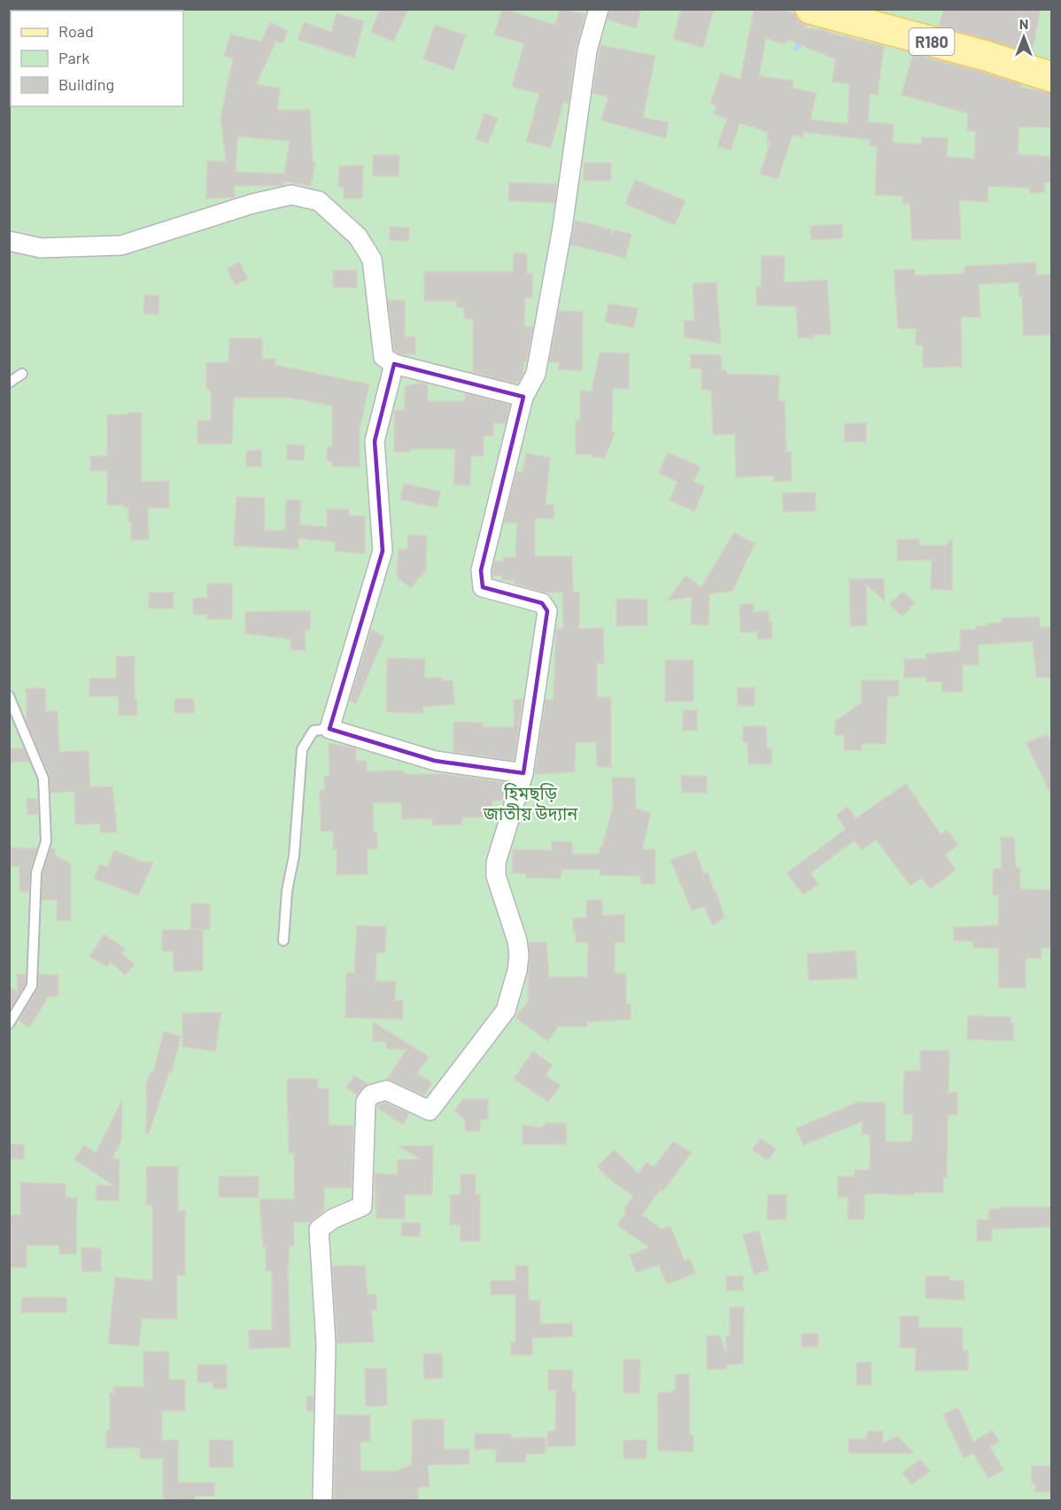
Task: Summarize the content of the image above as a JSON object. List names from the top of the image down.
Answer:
{
  "streets": {
    "main road": ["R180"]
  },
  "parks": ["হিমছড়ি জাতীয় উদ্যান"],
  "legend": ["Road", "Park", "Building"],
  "north": "top"
}
